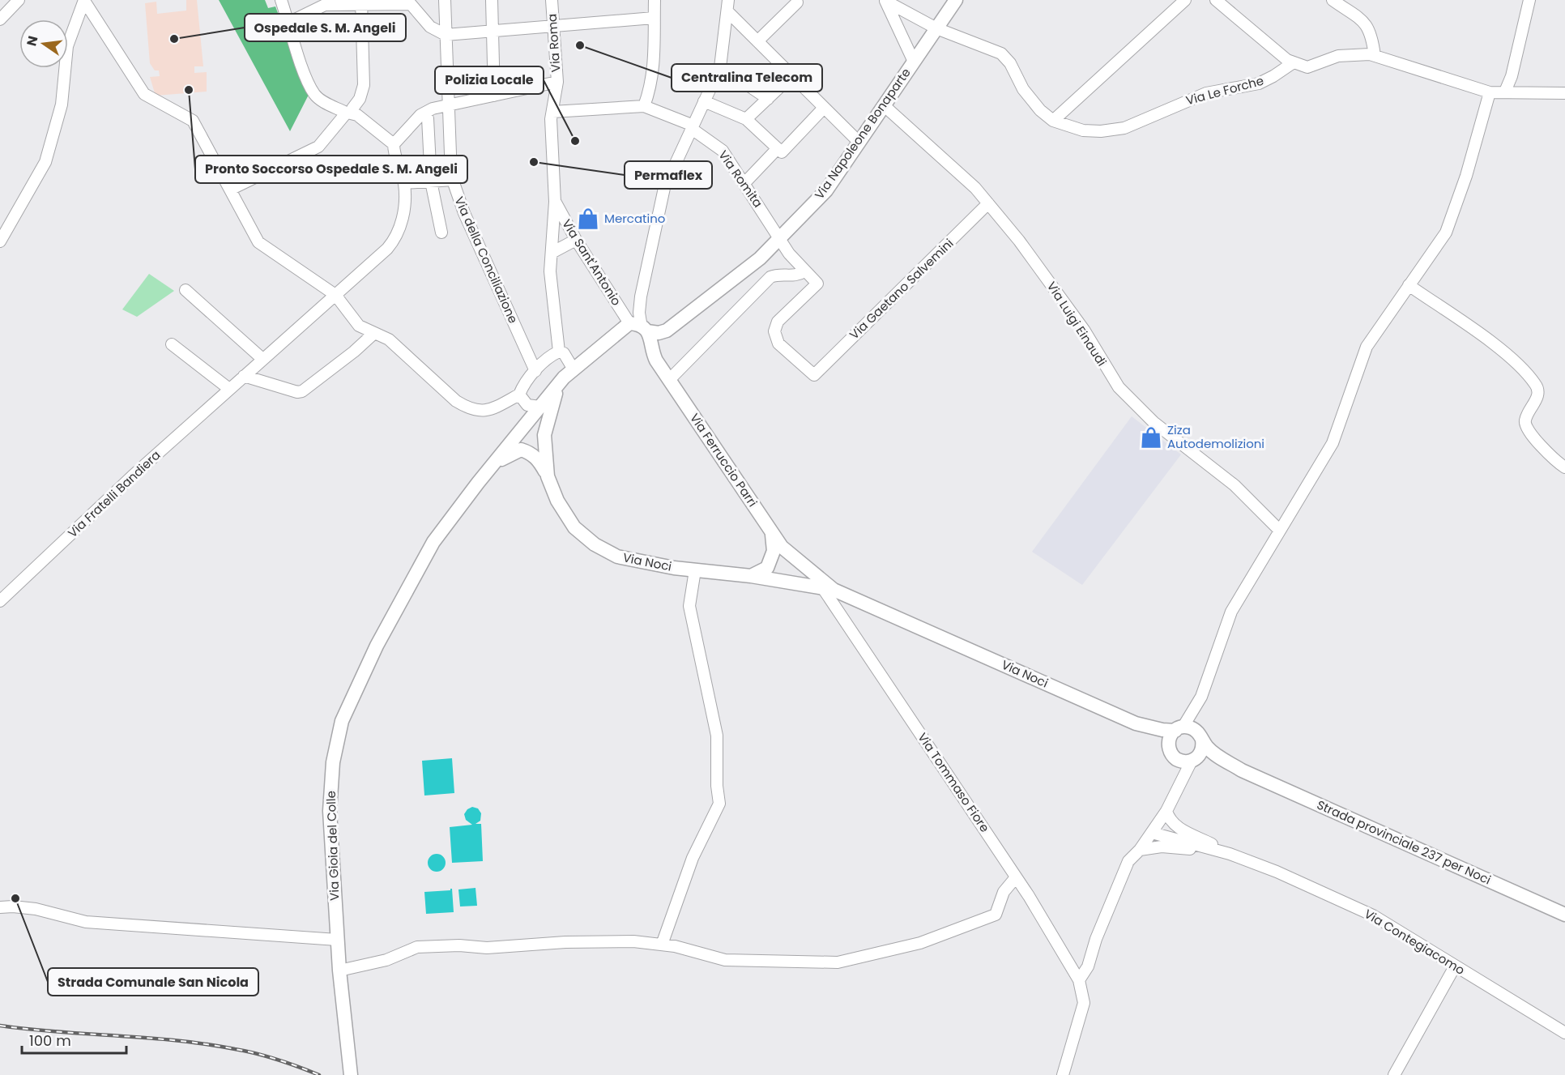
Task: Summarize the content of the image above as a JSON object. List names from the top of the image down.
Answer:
{
  "streets": {
    "main road": [
      "Via Napoleone Bonaparte",
      "Via Ferruccio Parri",
      "Via Noci",
      "Strada provinciale 237 per Noci",
      "Via Gioia del Colle"
    ],
    "street": [
      "Via Roma",
      "Via Le Forche",
      "Via Romita",
      "Via della Conciliazione",
      "Via Sant'Antonio",
      "Via Gaetano Salvemini",
      "Via Luigi Einaudi",
      "Via Fratelli Bandiera",
      "Via Tommaso Fiore",
      "Via Contegiacomo"
    ]
  },
  "crossings": [
    ["Via Roma", "Via Sant'Antonio"],
    ["Via Le Forche", "Via Napoleone Bonaparte"],
    ["Via Napoleone Bonaparte", "Via Romita"],
    ["Via Napoleone Bonaparte", "Via Luigi Einaudi"],
    ["Via Napoleone Bonaparte", "Via Ferruccio Parri"],
    ["Via Romita", "Via Gaetano Salvemini"],
    ["Via Sant'Antonio", "Via Ferruccio Parri"],
    ["Via Gaetano Salvemini", "Via Luigi Einaudi"],
    ["Via Ferruccio Parri", "Via Noci"],
    ["Via Ferruccio Parri", "Via Tommaso Fiore"],
    ["Via Noci", "Via Tommaso Fiore"],
    ["Via Noci", "Strada provinciale 237 per Noci"]
  ],
  "places": {
    "other": [
      "Ospedale S. M. Angeli",
      "Centralina Telecom",
      "Pronto Soccorso Ospedale S. M. Angeli",
      "Polizia Locale",
      "Permaflex",
      "Strada Comunale San Nicola"
    ],
    "shop": ["Mercatino", "Ziza Autodemolizioni"]
  },
  "scale_bar": "100 m",
  "north": "left"
}
